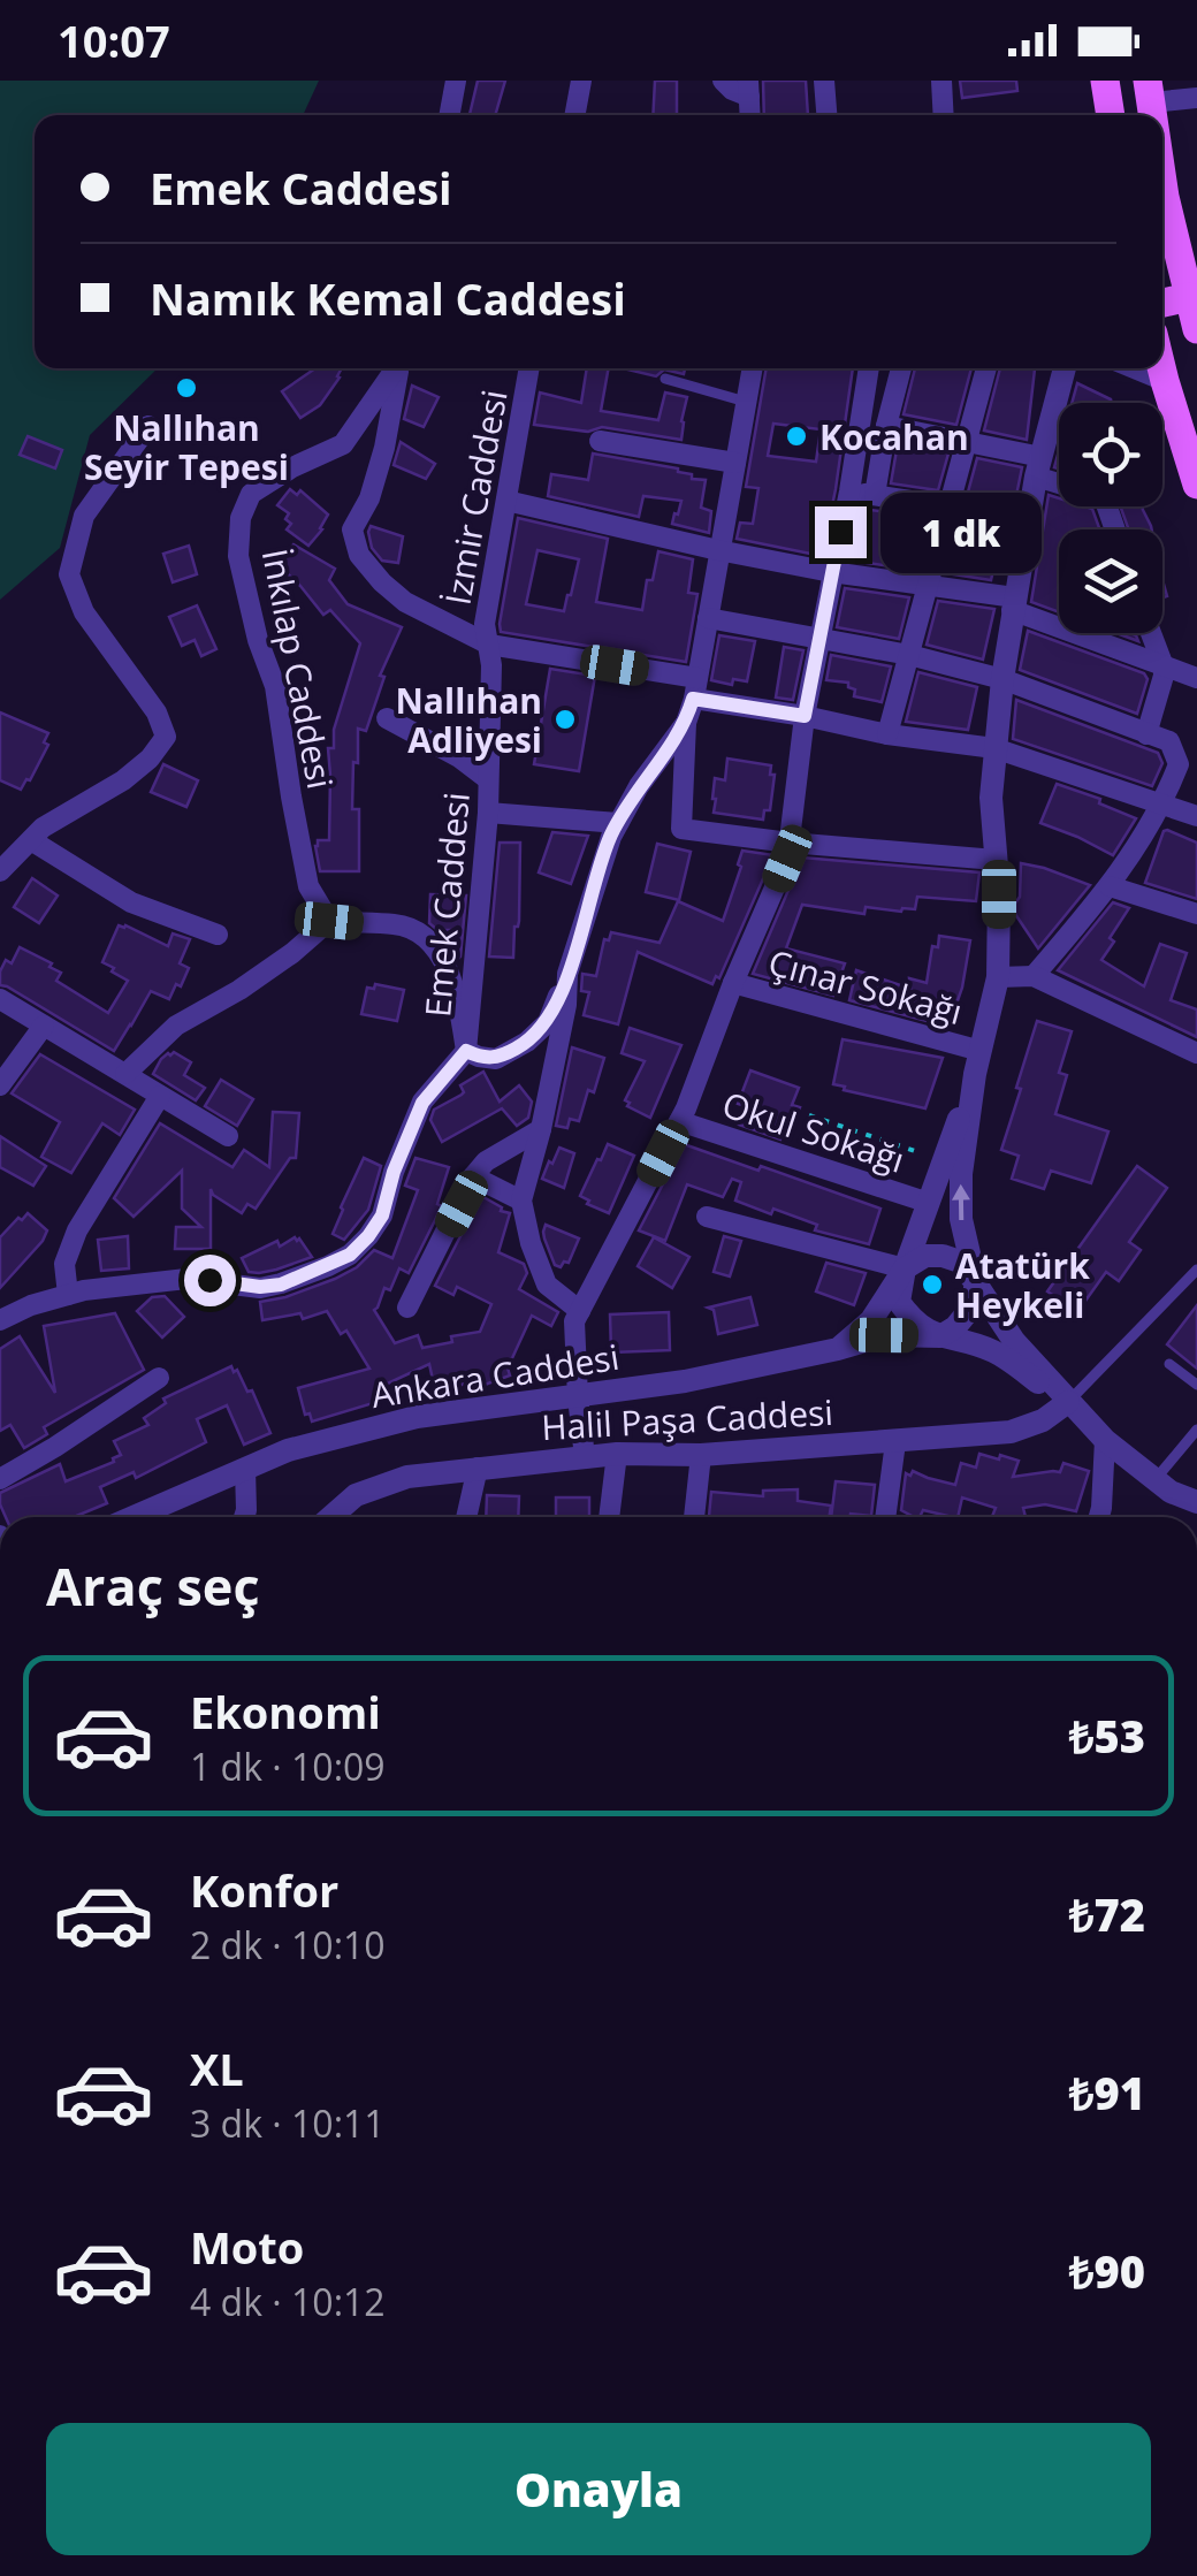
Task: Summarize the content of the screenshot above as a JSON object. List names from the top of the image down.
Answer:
{
  "streets": {
    "street": [
      "İzmir Caddesi",
      "İnkılap Caddesi",
      "Emek Caddesi",
      "Çınar Sokağı",
      "Okul Sokağı",
      "Ankara Caddesi",
      "Halil Paşa Caddesi"
    ]
  },
  "crossings": [
    ["İzmir Caddesi", "Emek Caddesi"]
  ],
  "places": [
    "Nallıhan Seyir Tepesi",
    "Kocahan",
    "Nallıhan Adliyesi",
    "Atatürk Heykeli"
  ],
  "page": {
    "status": "10:07",
    "banner": ["Emek Caddesi", "Namık Kemal Caddesi"],
    "bubble": "1 dk",
    "heading": "Araç seç",
    "list": [
      {
        "name": "Ekonomi",
        "note": "1 dk · 10:09",
        "value": "₺53"
      },
      {
        "name": "Konfor",
        "note": "2 dk · 10:10",
        "value": "₺72"
      },
      {
        "name": "XL",
        "note": "3 dk · 10:11",
        "value": "₺91"
      },
      {
        "name": "Moto",
        "note": "4 dk · 10:12",
        "value": "₺90"
      }
    ],
    "buttons": "Onayla"
  }
}
